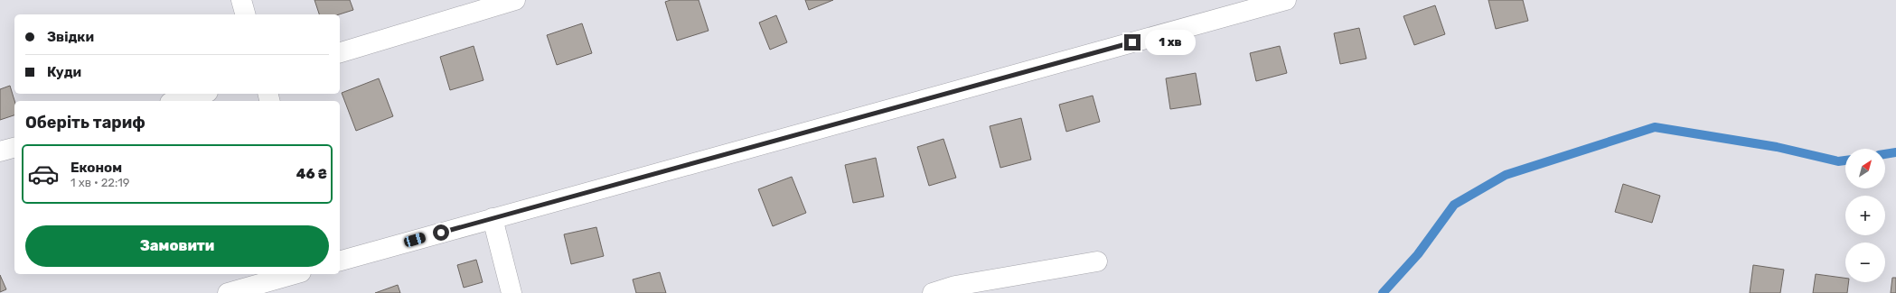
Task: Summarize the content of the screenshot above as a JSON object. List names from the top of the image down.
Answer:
{
  "north": "top right",
  "page": {
    "banner": ["Звідки", "Куди"],
    "bubble": "1 хв",
    "heading": "Оберіть тариф",
    "list": [
      {
        "name": "Економ",
        "note": "1 хв · 22:19",
        "value": "46 ₴"
      }
    ],
    "map_buttons": ["+", "−"],
    "buttons": "Замовити"
  }
}
